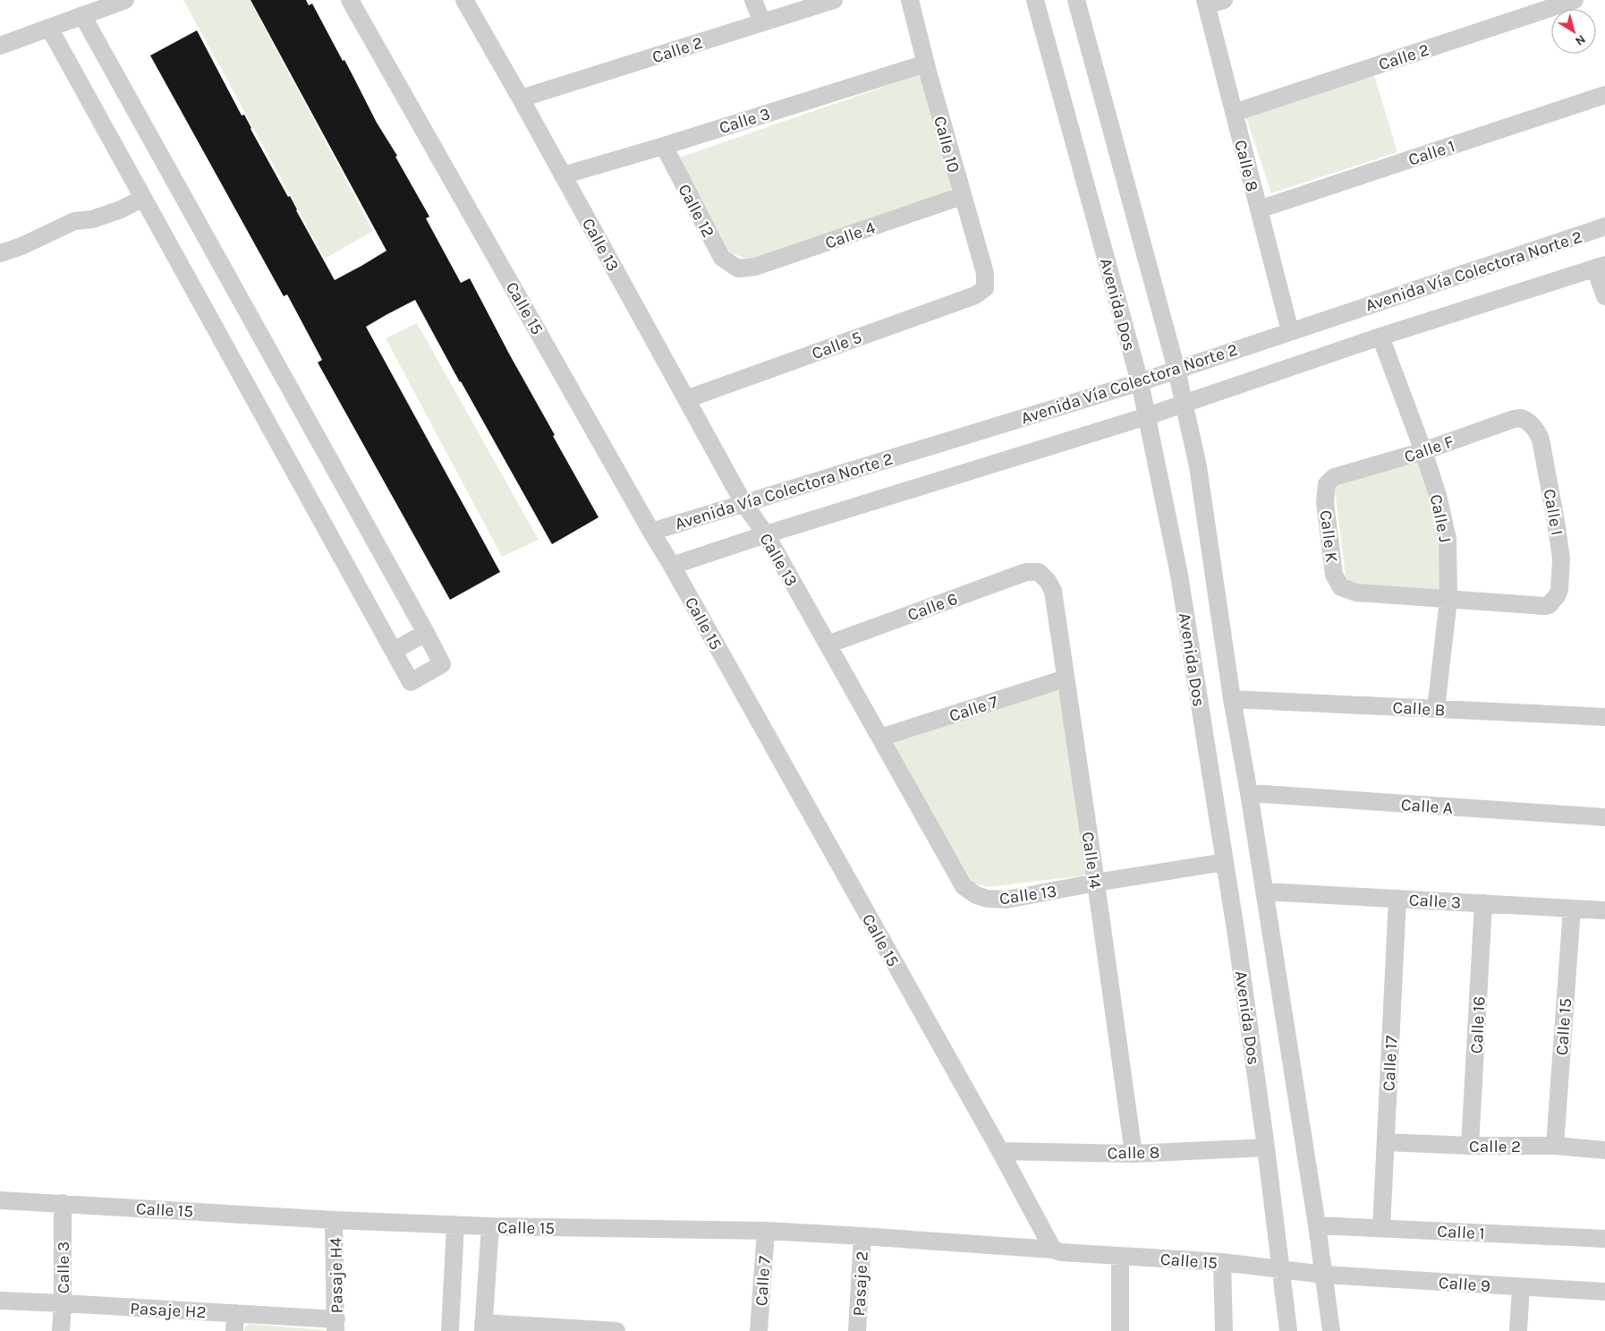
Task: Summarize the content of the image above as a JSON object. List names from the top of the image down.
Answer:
{
  "streets": {
    "street": [
      "Calle 2",
      "Calle 3",
      "Calle 10",
      "Calle 1",
      "Calle 8",
      "Calle 12",
      "Calle 4",
      "Calle 13",
      "Avenida Vía Colectora Norte 2",
      "Avenida Dos",
      "Calle 15",
      "Calle 5",
      "Calle F",
      "Calle I",
      "Calle J",
      "Calle K",
      "Calle 6",
      "Calle 7",
      "Calle B",
      "Calle A",
      "Calle 14",
      "Calle 16",
      "Calle 17",
      "Pasaje H4",
      "Pasaje 2",
      "Calle 9",
      "Pasaje H2"
    ]
  },
  "crossings": [
    ["Calle 2", "Calle 8"],
    ["Calle 2", "Calle 13"],
    ["Calle 2", "Calle 15"],
    ["Calle 2", "Calle 16"],
    ["Calle 2", "Calle 17"],
    ["Calle 3", "Calle 10"],
    ["Calle 3", "Calle 12"],
    ["Calle 3", "Calle 13"],
    ["Calle 3", "Avenida Dos"],
    ["Calle 3", "Calle 15"],
    ["Calle 3", "Calle 16"],
    ["Calle 3", "Calle 17"],
    ["Calle 3", "Pasaje H2"],
    ["Calle 10", "Calle 4"],
    ["Calle 10", "Calle 5"],
    ["Calle 1", "Calle 8"],
    ["Calle 1", "Avenida Dos"],
    ["Calle 1", "Calle 17"],
    ["Calle 8", "Avenida Vía Colectora Norte 2"],
    ["Calle 8", "Avenida Dos"],
    ["Calle 8", "Calle 15"],
    ["Calle 8", "Calle 14"],
    ["Calle 12", "Calle 4"],
    ["Calle 13", "Avenida Vía Colectora Norte 2"],
    ["Calle 13", "Avenida Dos"],
    ["Calle 13", "Calle 5"],
    ["Calle 13", "Calle 6"],
    ["Calle 13", "Calle 7"],
    ["Calle 13", "Calle 14"],
    ["Avenida Vía Colectora Norte 2", "Avenida Dos"],
    ["Avenida Vía Colectora Norte 2", "Calle 15"],
    ["Avenida Vía Colectora Norte 2", "Calle J"],
    ["Avenida Dos", "Calle 15"],
    ["Avenida Dos", "Calle B"],
    ["Avenida Dos", "Calle A"],
    ["Avenida Dos", "Calle 9"],
    ["Calle 15", "Calle 7"],
    ["Calle 15", "Pasaje H4"],
    ["Calle 15", "Pasaje 2"],
    ["Calle 15", "Calle 9"],
    ["Calle F", "Calle I"],
    ["Calle F", "Calle J"],
    ["Calle F", "Calle K"],
    ["Calle I", "Calle J"],
    ["Calle I", "Calle K"],
    ["Calle J", "Calle K"],
    ["Calle J", "Calle B"],
    ["Calle 6", "Calle 14"],
    ["Calle 7", "Calle 14"],
    ["Pasaje H4", "Pasaje H2"]
  ],
  "north": "bottom right"
}
